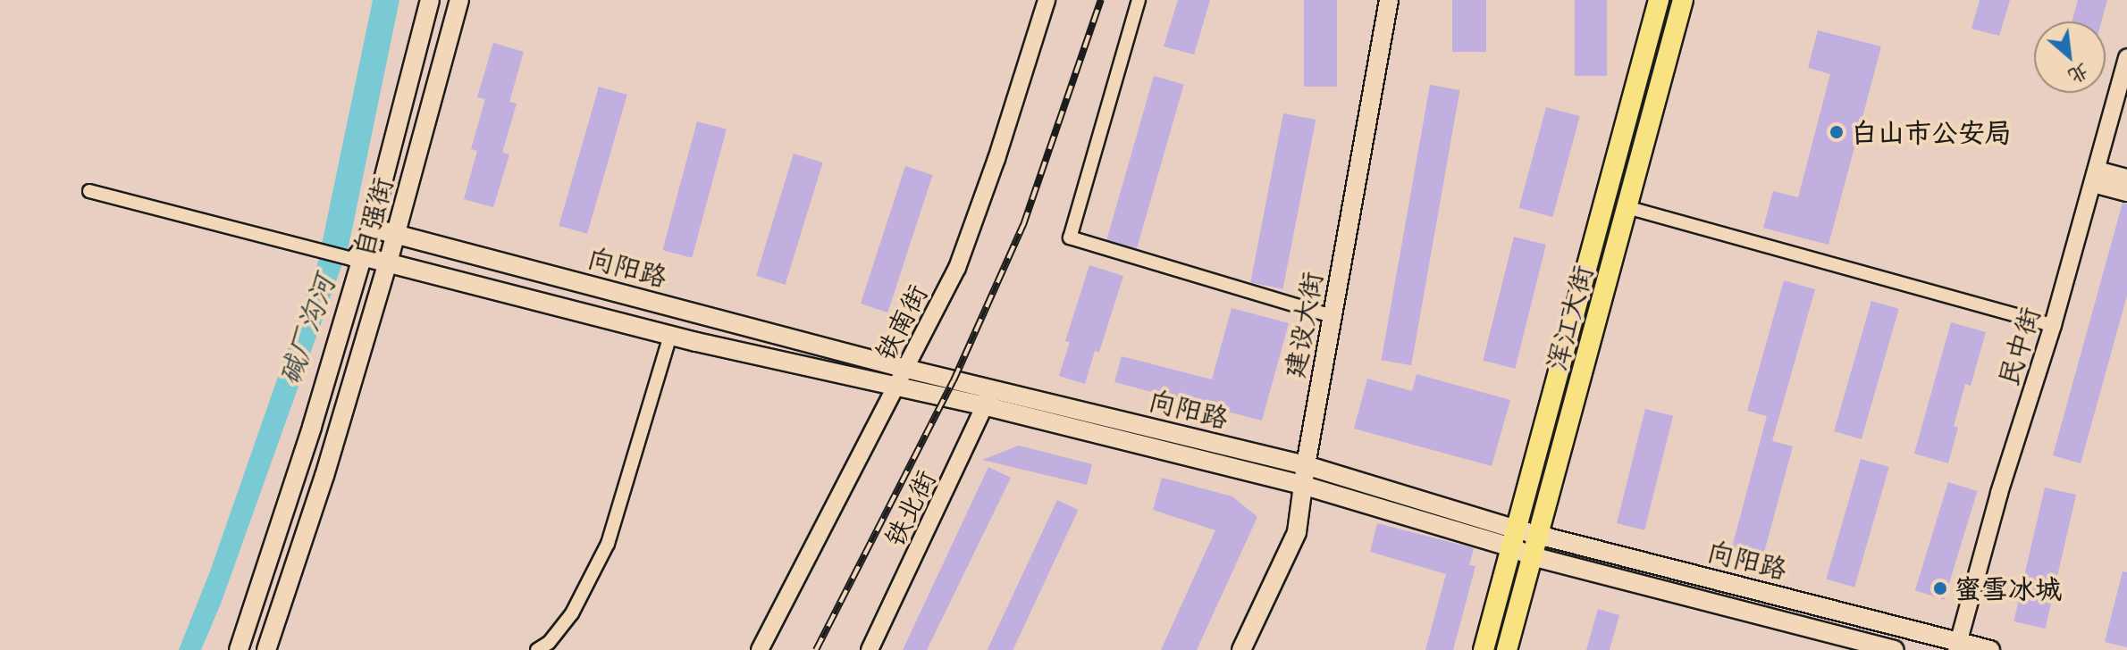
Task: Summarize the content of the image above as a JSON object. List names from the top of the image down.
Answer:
{
  "streets": {
    "main road": [
      "自强街",
      "向阳路",
      "浑江大街",
      "建设大街"
    ],
    "street": ["铁南街", "民中街", "铁北街"]
  },
  "crossings": [
    ["自强街", "向阳路"],
    ["向阳路", "浑江大街"],
    ["向阳路", "铁南街"],
    ["向阳路", "建设大街"],
    ["向阳路", "民中街"],
    ["向阳路", "铁北街"]
  ],
  "water": ["碱厂沟河"],
  "places": ["白山市公安局", "蜜雪冰城"],
  "north": "bottom right"
}
